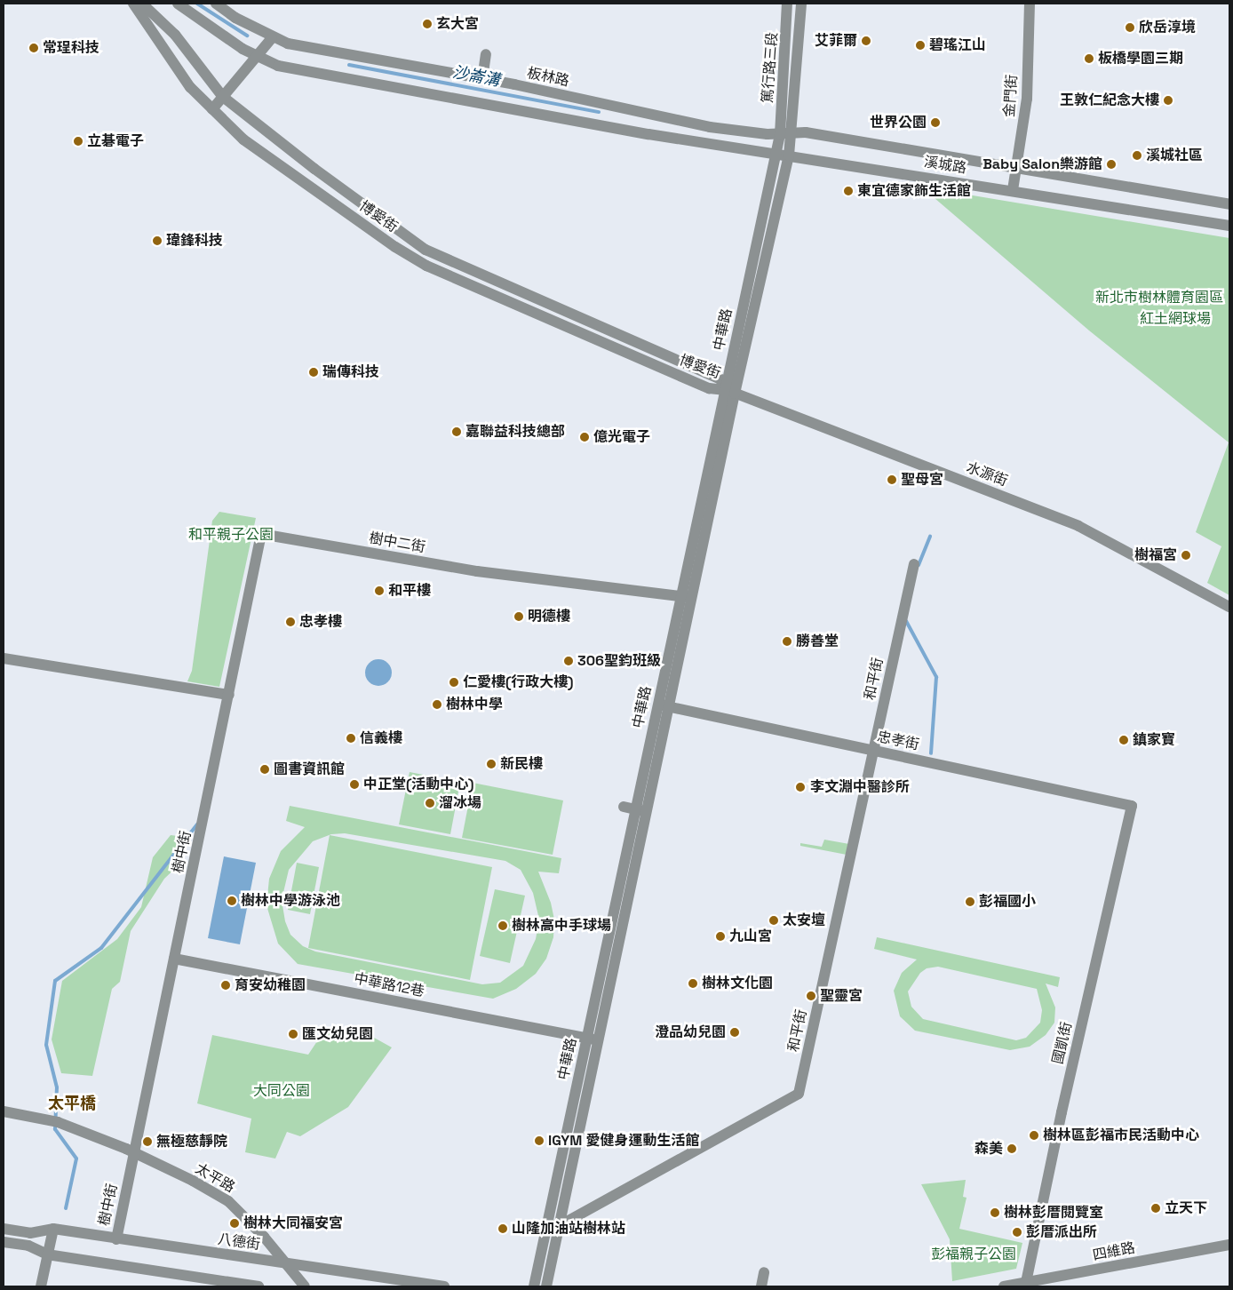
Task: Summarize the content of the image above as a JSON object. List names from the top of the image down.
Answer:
{
  "streets": {
    "street": [
      "篤行路三段",
      "板林路",
      "金門街",
      "溪城路",
      "博愛街",
      "中華路",
      "水源街",
      "樹中二街",
      "和平街",
      "忠孝街",
      "樹中街",
      "中華路12巷",
      "國凱街",
      "太平路",
      "八德街",
      "四維路"
    ]
  },
  "crossings": [
    ["篤行路三段", "板林路"],
    ["篤行路三段", "溪城路"],
    ["篤行路三段", "中華路"],
    ["板林路", "溪城路"],
    ["板林路", "中華路"],
    ["金門街", "溪城路"],
    ["溪城路", "中華路"],
    ["博愛街", "中華路"],
    ["博愛街", "水源街"],
    ["中華路", "水源街"],
    ["中華路", "樹中二街"],
    ["中華路", "和平街"],
    ["中華路", "忠孝街"],
    ["中華路", "中華路12巷"],
    ["樹中二街", "樹中街"],
    ["和平街", "忠孝街"],
    ["忠孝街", "國凱街"],
    ["樹中街", "中華路12巷"],
    ["樹中街", "太平路"],
    ["樹中街", "八德街"],
    ["國凱街", "四維路"],
    ["太平路", "八德街"]
  ],
  "districts": ["太平橋"],
  "water": ["沙崙溝"],
  "parks": [
    "新北市樹林體育園區",
    "紅土網球場",
    "和平親子公園",
    "大同公園",
    "彭福親子公園"
  ],
  "places": [
    "玄大宮",
    "欣岳淳境",
    "艾菲爾",
    "碧瑤江山",
    "常珵科技",
    "板橋學園三期",
    "王敦仁紀念大樓",
    "世界公園",
    "立碁電子",
    "溪城社區",
    "Baby Salon樂游館",
    "東宜德家飾生活館",
    "瑋鋒科技",
    "瑞傳科技",
    "嘉聯益科技總部",
    "億光電子",
    "聖母宮",
    "樹福宮",
    "和平樓",
    "明德樓",
    "忠孝樓",
    "勝善堂",
    "306聖鈞班級",
    "仁愛樓(行政大樓)",
    "樹林中學",
    "信義樓",
    "鎮家寶",
    "新民樓",
    "圖書資訊館",
    "中正堂(活動中心)",
    "李文淵中醫診所",
    "溜冰場",
    "樹林中學游泳池",
    "彭福國小",
    "太安壇",
    "樹林高中手球場",
    "九山宮",
    "樹林文化園",
    "育安幼稚園",
    "聖靈宮",
    "澄品幼兒園",
    "匯文幼兒園",
    "樹林區彭福市民活動中心",
    "IGYM 愛健身運動生活館",
    "無極慈靜院",
    "森美",
    "立天下",
    "樹林彭厝閱覽室",
    "樹林大同福安宮",
    "山隆加油站樹林站",
    "彭厝派出所"
  ]
}
